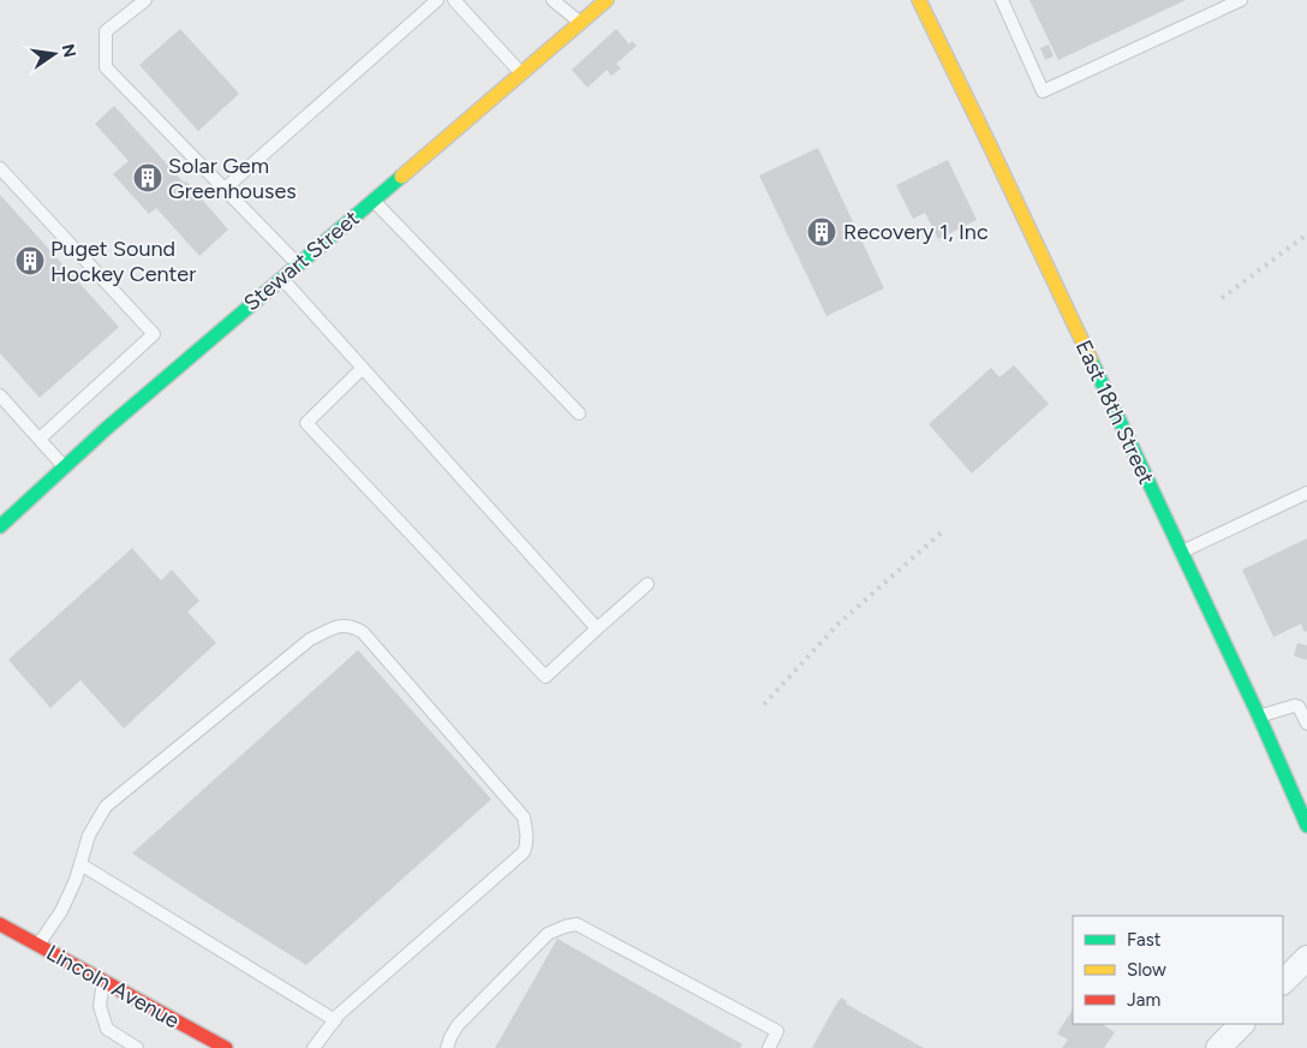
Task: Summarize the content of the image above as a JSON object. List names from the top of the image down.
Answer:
{
  "streets": {
    "street": ["Stewart Street", "East 18th Street", "Lincoln Avenue"]
  },
  "places": {
    "building": ["Solar Gem Greenhouses", "Recovery 1, Inc", "Puget Sound Hockey Center"]
  },
  "legend": ["Fast", "Slow", "Jam"],
  "north": "right"
}
